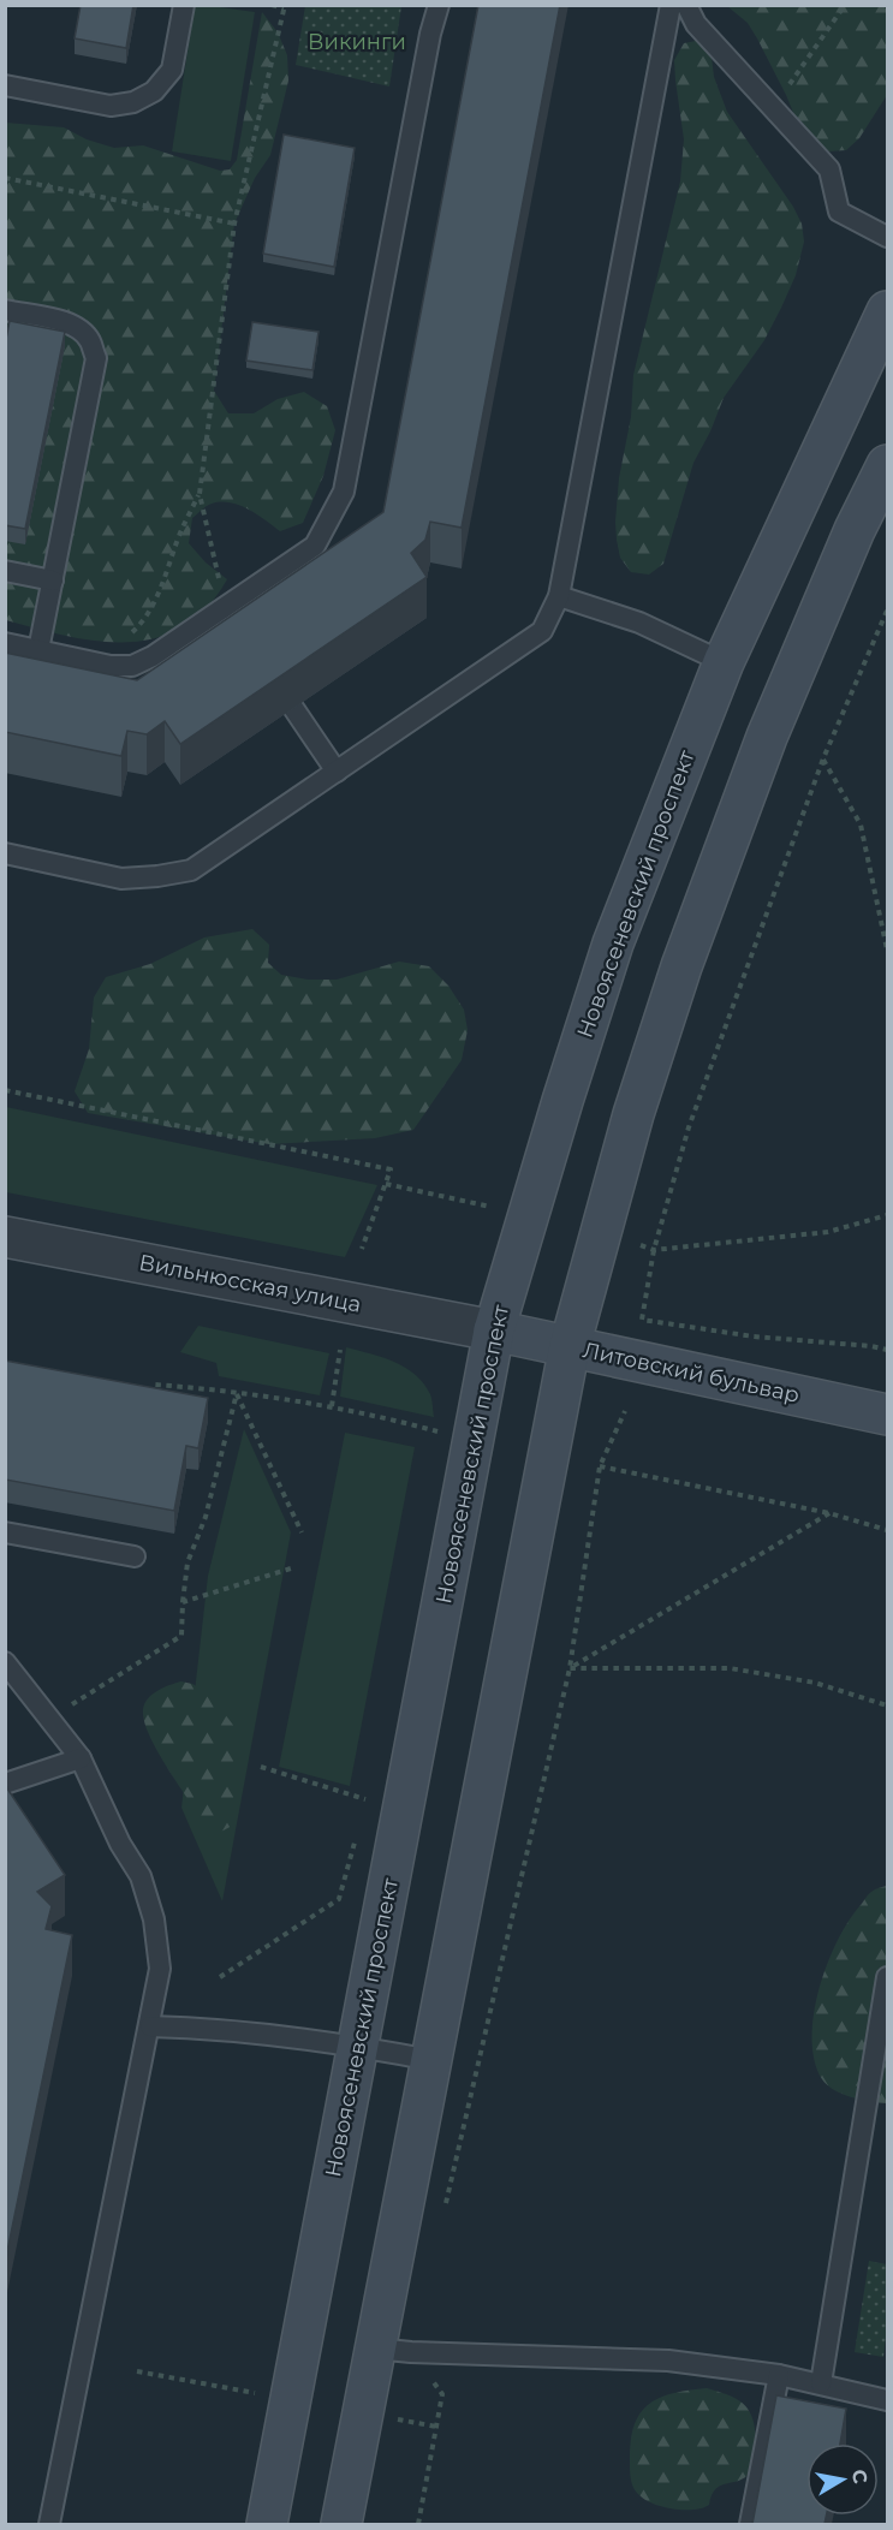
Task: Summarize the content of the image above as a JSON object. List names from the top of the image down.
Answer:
{
  "streets": {
    "main road": ["Новоясеневский проспект", "Литовский бульвар"],
    "street": ["Вильнюсская улица"]
  },
  "crossings": [
    ["Новоясеневский проспект", "Вильнюсская улица"],
    ["Новоясеневский проспект", "Литовский бульвар"],
    ["Вильнюсская улица", "Литовский бульвар"]
  ],
  "parks": ["Викинги"],
  "north": "right"
}
